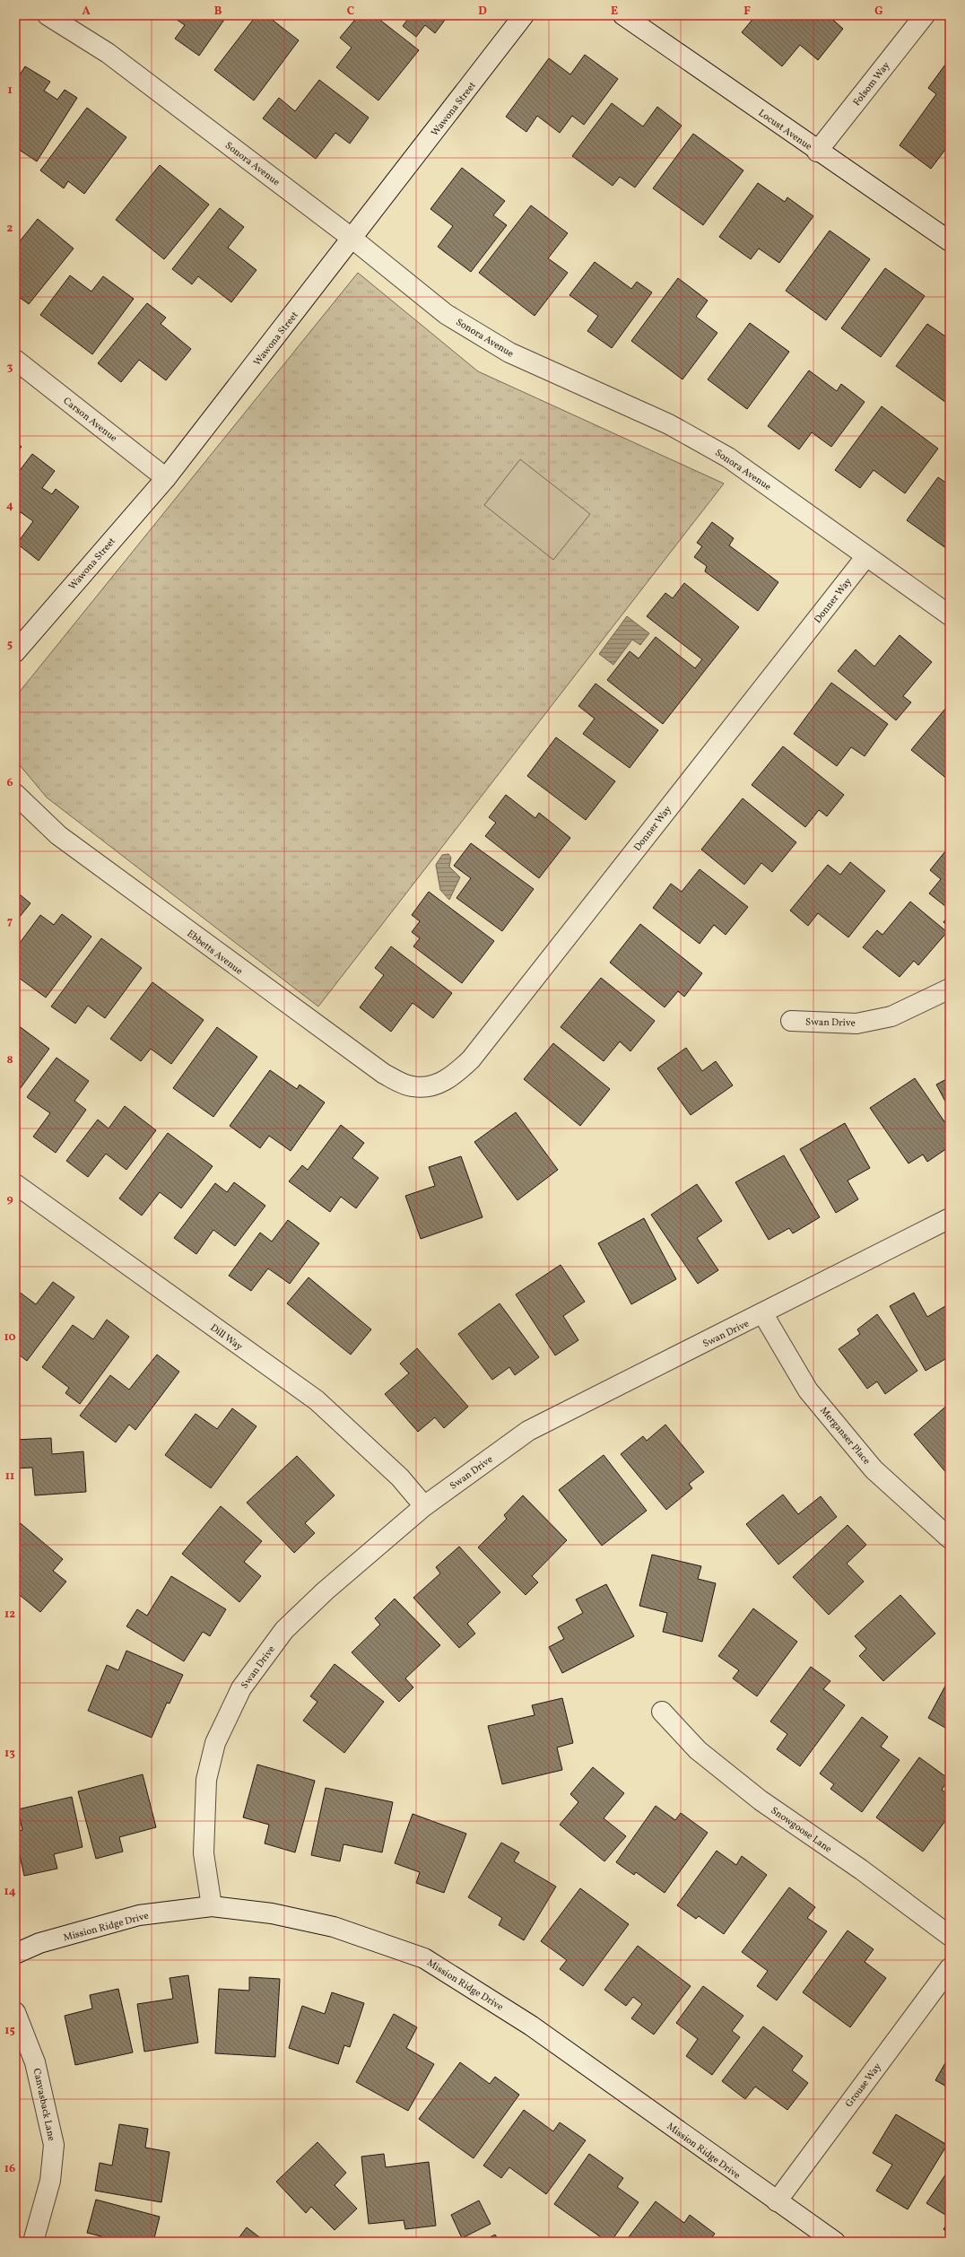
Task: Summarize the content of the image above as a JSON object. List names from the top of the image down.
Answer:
{
  "streets": {
    "street": [
      "Folsom Way",
      "Wawona Street",
      "Locust Avenue",
      "Sonora Avenue",
      "Carson Avenue",
      "Donner Way",
      "Ebbetts Avenue",
      "Swan Drive",
      "Dill Way",
      "Merganser Place",
      "Snowgoose Lane",
      "Mission Ridge Drive",
      "Grouse Way",
      "Canvasback Lane"
    ]
  },
  "crossings": [
    ["Folsom Way", "Locust Avenue"],
    ["Wawona Street", "Sonora Avenue"],
    ["Wawona Street", "Carson Avenue"],
    ["Sonora Avenue", "Donner Way"],
    ["Donner Way", "Ebbetts Avenue"],
    ["Swan Drive", "Dill Way"],
    ["Swan Drive", "Merganser Place"],
    ["Swan Drive", "Mission Ridge Drive"],
    ["Mission Ridge Drive", "Grouse Way"]
  ],
  "grid": {
    "columns": [
      "A",
      "B",
      "C",
      "D",
      "E",
      "F",
      "G"
    ],
    "rows": [
      "1",
      "2",
      "3",
      "4",
      "5",
      "6",
      "7",
      "8",
      "9",
      "10",
      "11",
      "12",
      "13",
      "14",
      "15",
      "16"
    ]
  }
}
